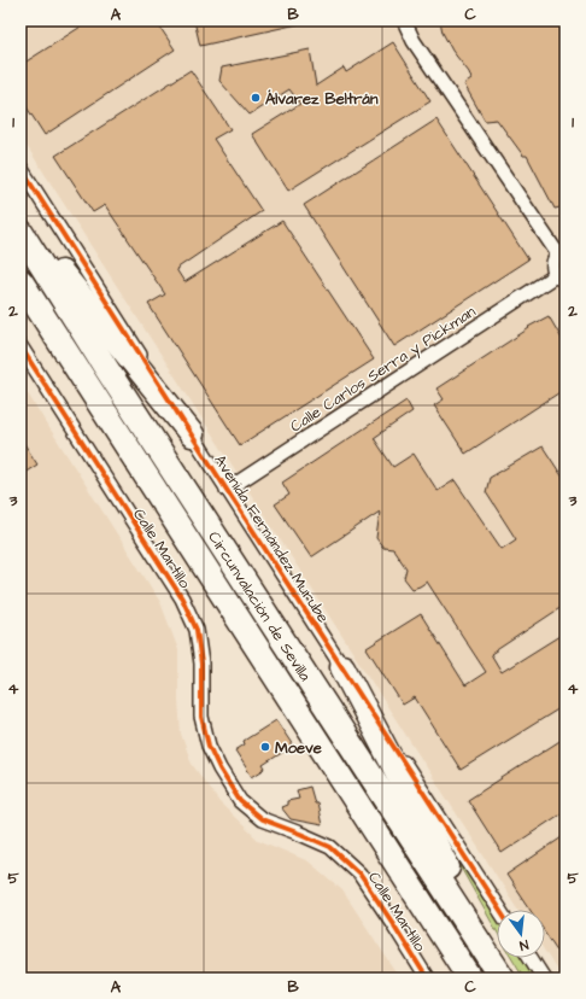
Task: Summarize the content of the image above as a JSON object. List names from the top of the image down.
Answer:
{
  "streets": {
    "highway": ["Circunvalación de Sevilla"],
    "street": ["Calle Carlos Serra y Pickman", "Avenida Fernández Murube", "Calle Martillo"]
  },
  "crossings": [
    ["Calle Carlos Serra y Pickman", "Avenida Fernández Murube"]
  ],
  "places": ["Álvarez Beltrán", "Moeve"],
  "north": "bottom",
  "grid": {
    "columns": ["A", "B", "C"],
    "rows": [
      "1",
      "2",
      "3",
      "4",
      "5"
    ]
  }
}
